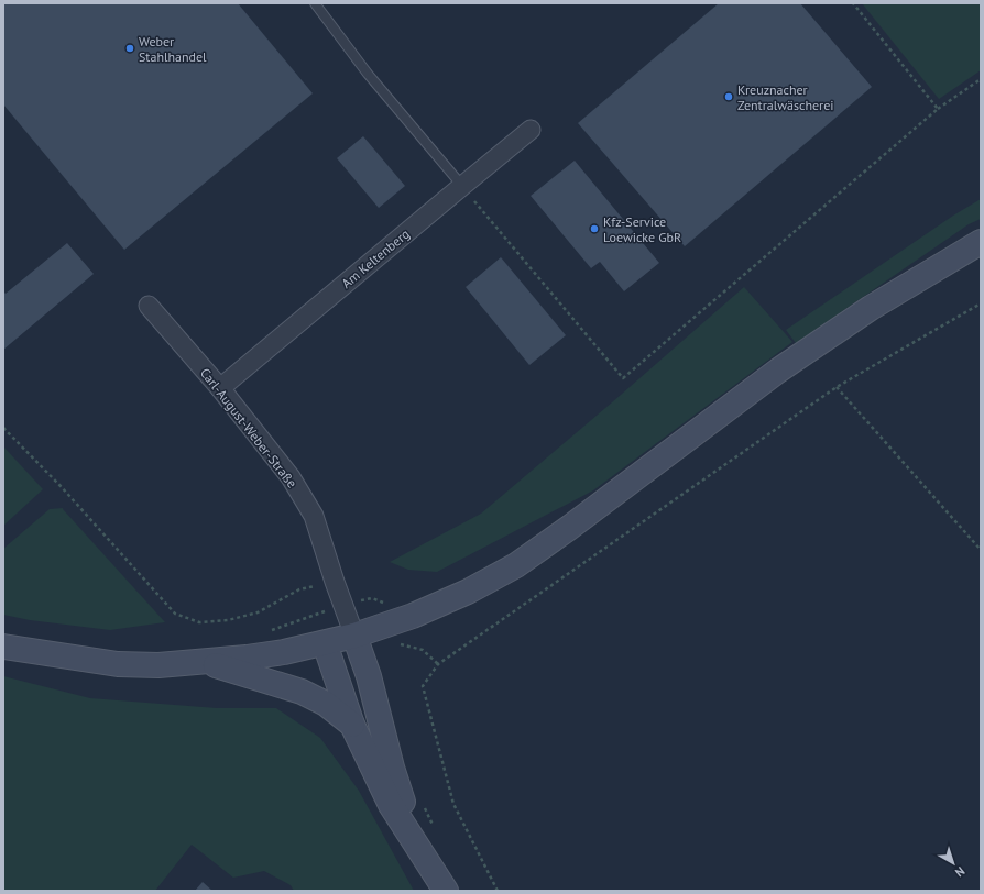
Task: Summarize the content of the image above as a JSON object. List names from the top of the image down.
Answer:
{
  "streets": {
    "street": ["Am Keltenberg", "Carl-August-Weber-Straße"]
  },
  "crossings": [
    ["Am Keltenberg", "Carl-August-Weber-Straße"]
  ],
  "places": ["Weber Stahlhandel", "Kreuznacher Zentralwäscherei", "Kfz-Service Loewicke GbR"],
  "north": "bottom right"
}
